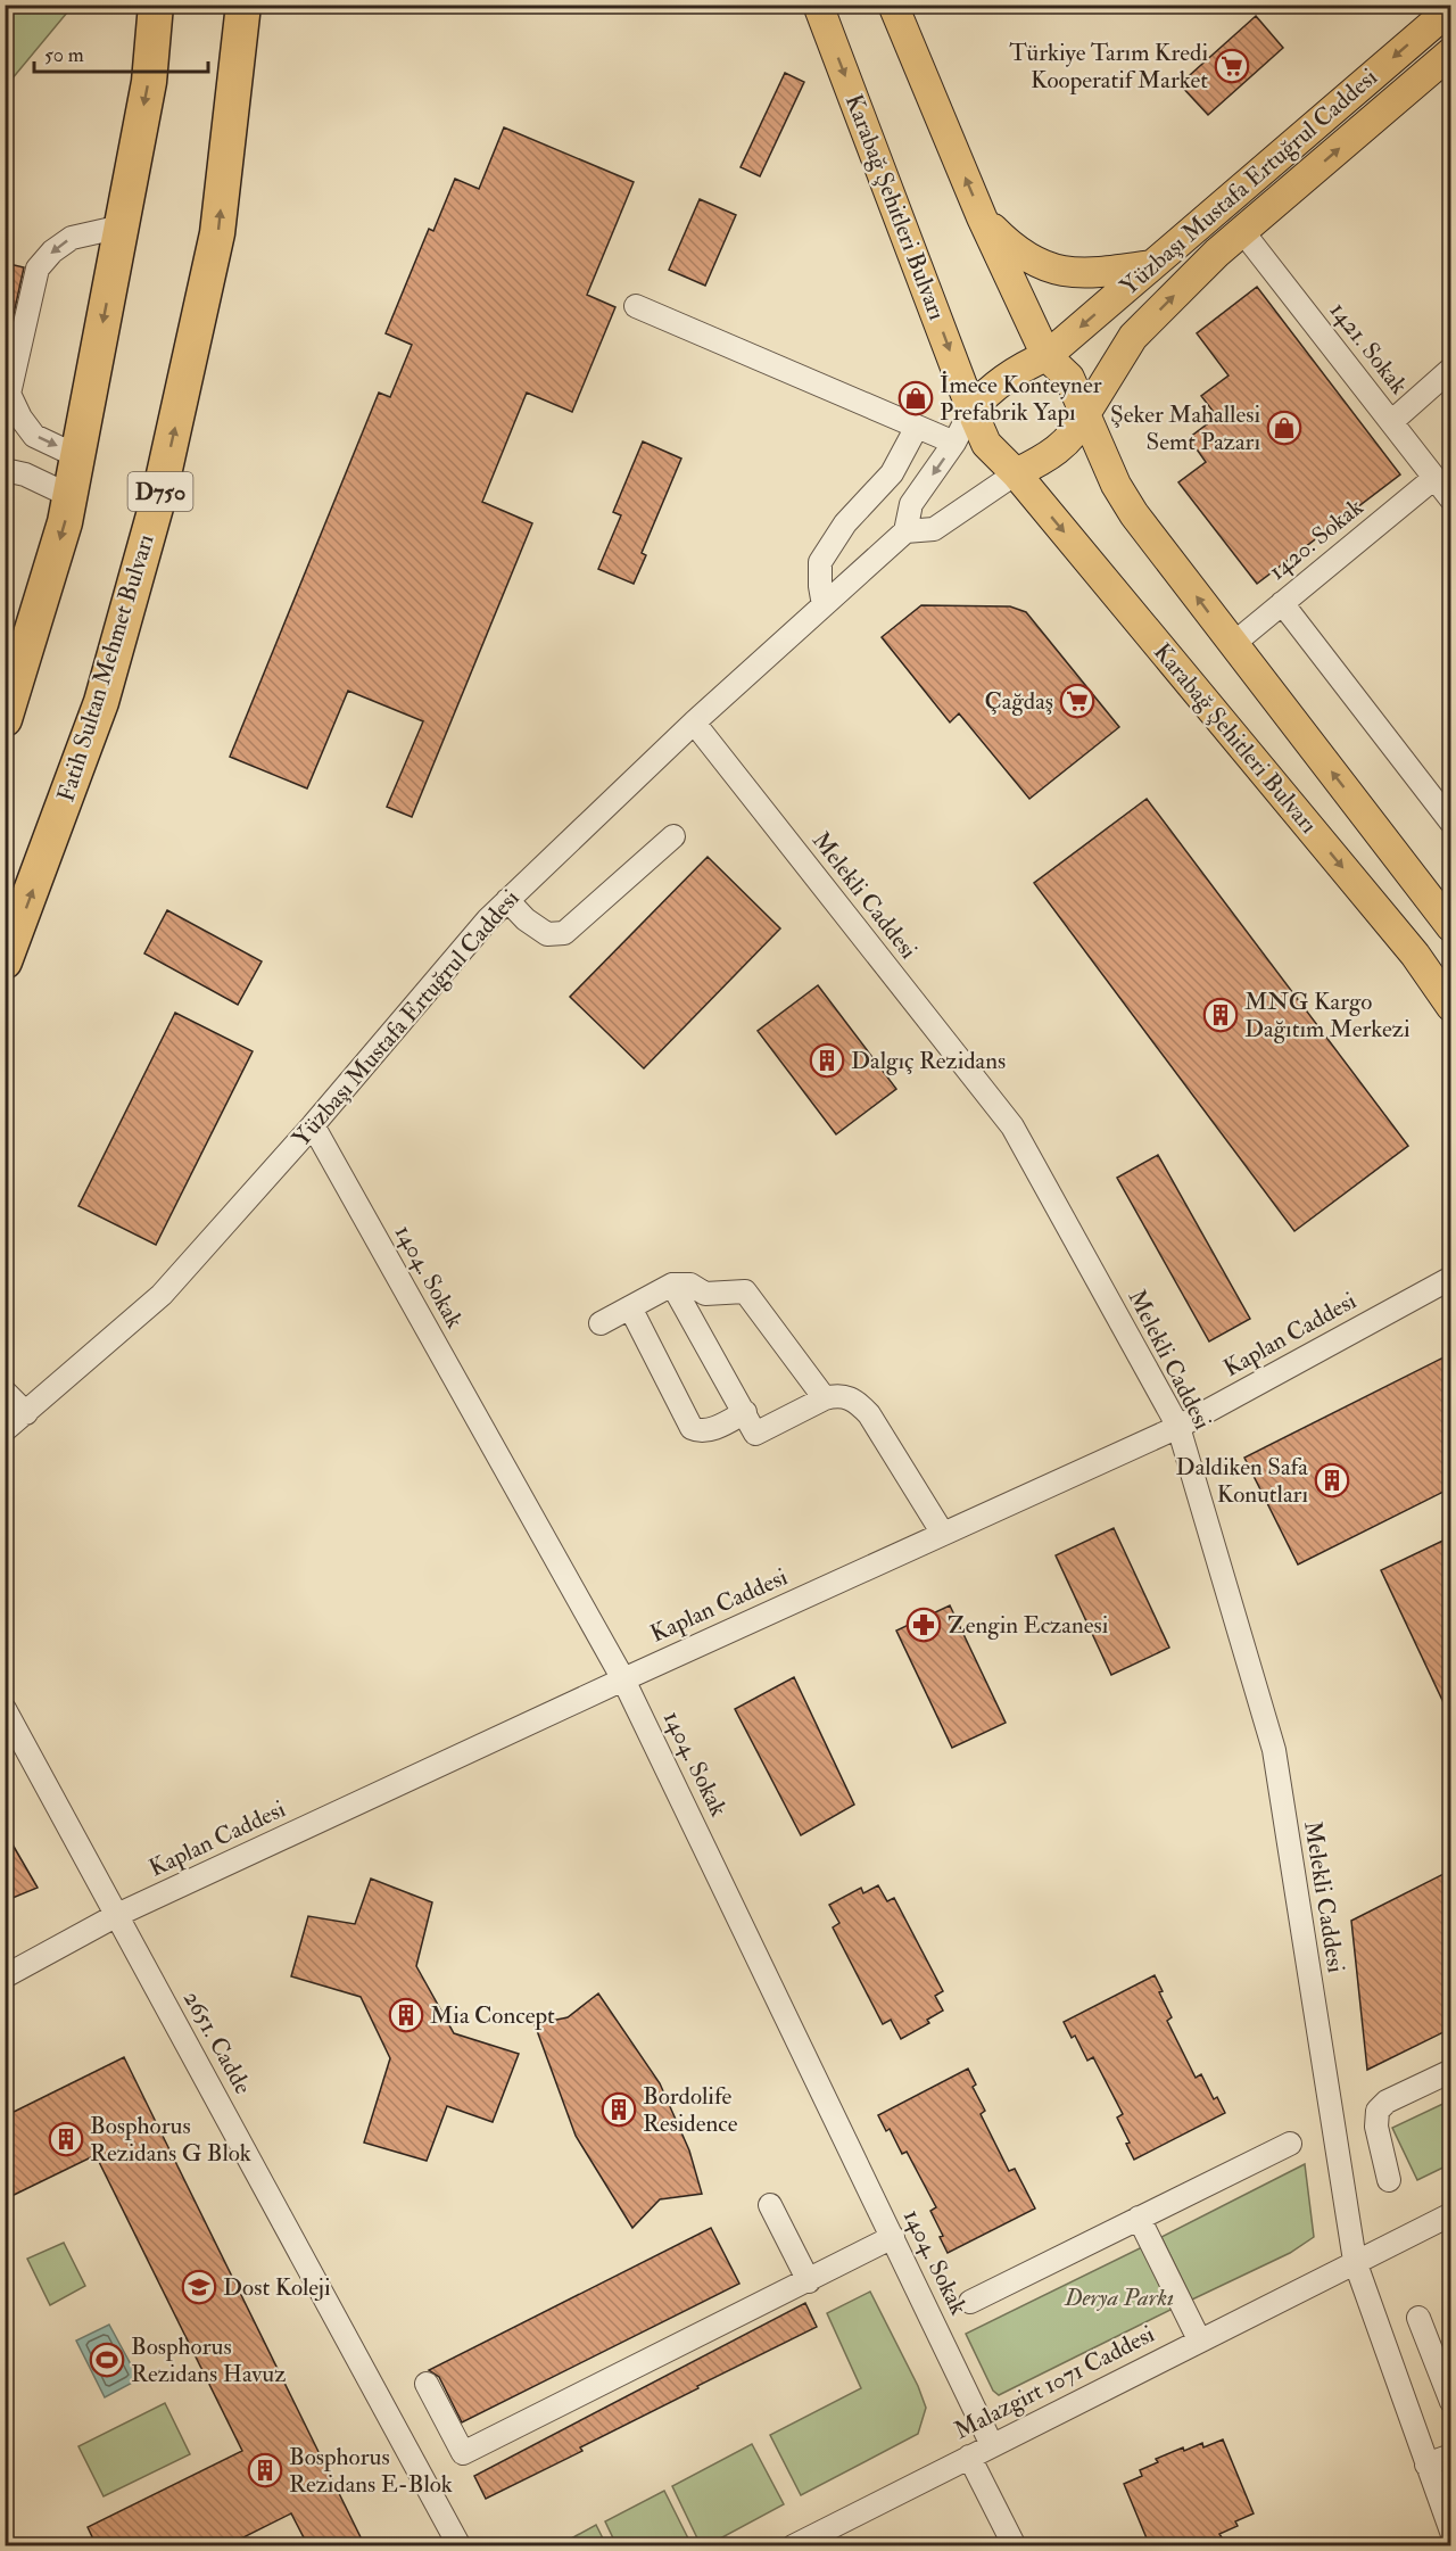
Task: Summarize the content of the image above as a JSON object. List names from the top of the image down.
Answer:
{
  "streets": {
    "highway": ["D750", "Fatih Sultan Mehmet Bulvarı"],
    "main road": ["Yüzbaşı Mustafa Ertuğrul Caddesi", "Karabağ Şehitleri Bulvarı"],
    "street": [
      "1421. Sokak",
      "1420. Sokak",
      "Melekli Caddesi",
      "1404. Sokak",
      "Kaplan Caddesi",
      "2651. Cadde",
      "Malazgirt 1071 Caddesi"
    ]
  },
  "crossings": [
    ["Yüzbaşı Mustafa Ertuğrul Caddesi", "Karabağ Şehitleri Bulvarı"],
    ["Yüzbaşı Mustafa Ertuğrul Caddesi", "1421. Sokak"],
    ["Yüzbaşı Mustafa Ertuğrul Caddesi", "Melekli Caddesi"],
    ["Yüzbaşı Mustafa Ertuğrul Caddesi", "1404. Sokak"],
    ["1421. Sokak", "1420. Sokak"],
    ["Melekli Caddesi", "Kaplan Caddesi"],
    ["Melekli Caddesi", "Malazgirt 1071 Caddesi"],
    ["1404. Sokak", "Kaplan Caddesi"],
    ["1404. Sokak", "Malazgirt 1071 Caddesi"],
    ["Kaplan Caddesi", "2651. Cadde"]
  ],
  "parks": ["Derya Parkı"],
  "places": {
    "supermarket": ["Türkiye Tarım Kredi Kooperatif Market", "Çağdaş"],
    "shop": ["İmece Konteyner Prefabrik Yapı", "Şeker Mahallesi Semt Pazarı"],
    "building": [
      "MNG Kargo Dağıtım Merkezi",
      "Dalgıç Rezidans",
      "Daldiken Safa Konutları",
      "Mia Concept",
      "Bordolife Residence",
      "Bosphorus Rezidans G Blok",
      "Bosphorus Rezidans E-Blok"
    ],
    "pharmacy": ["Zengin Eczanesi"],
    "school or university": ["Dost Koleji"],
    "sports": ["Bosphorus Rezidans Havuz"]
  },
  "scale_bar": "50 m"
}
